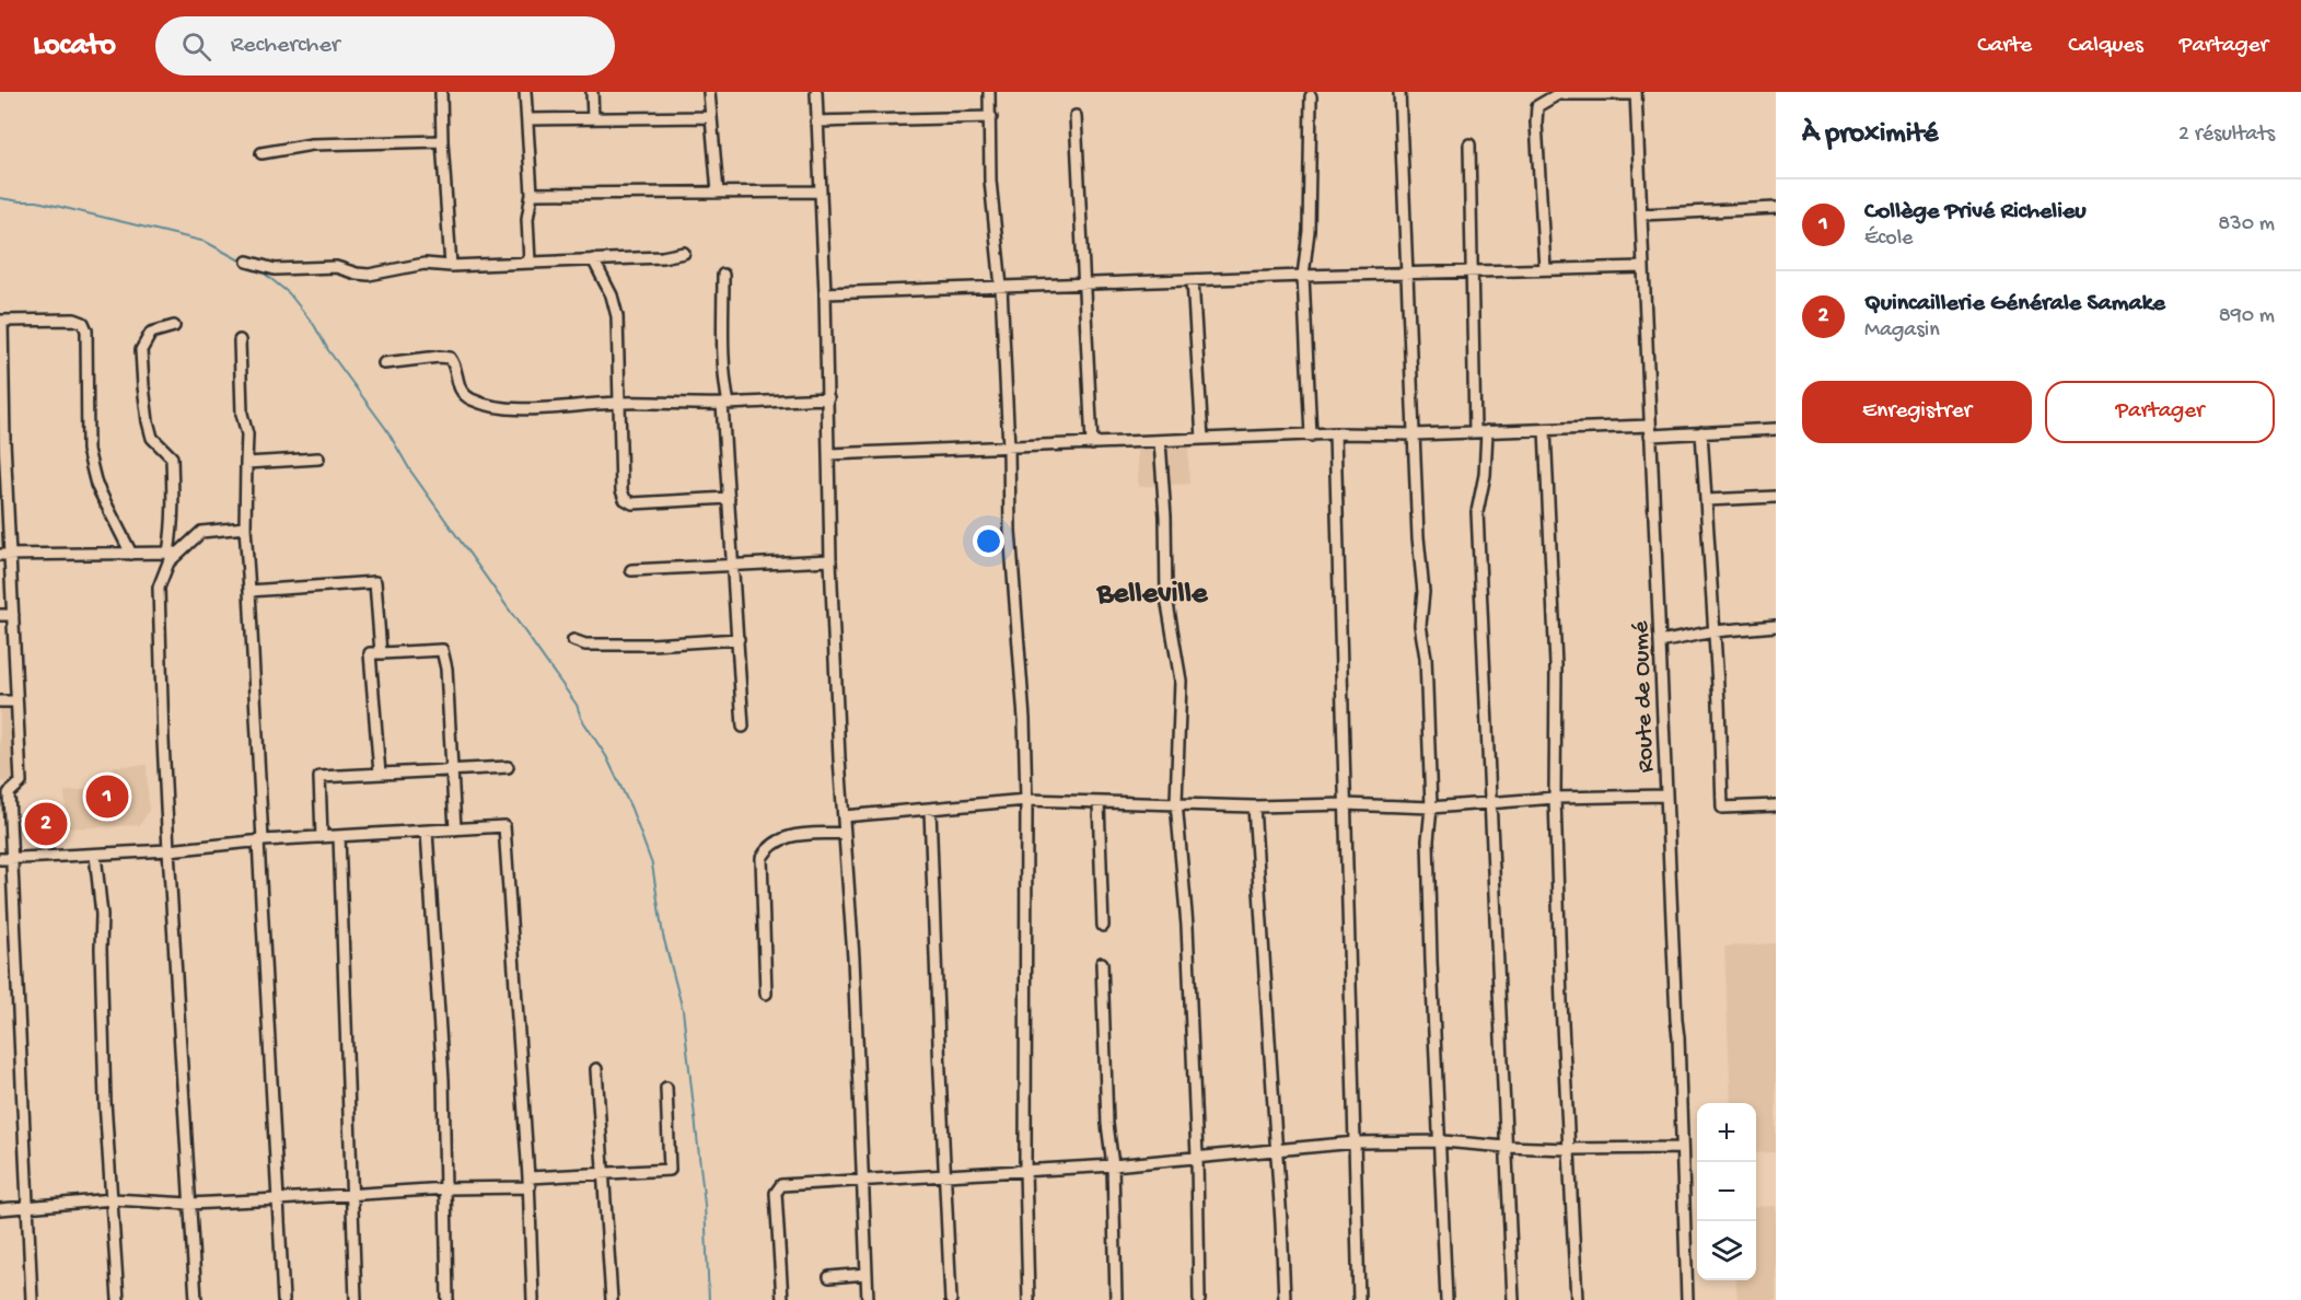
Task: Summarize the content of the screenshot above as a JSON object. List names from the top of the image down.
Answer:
{
  "streets": {
    "street": ["Route de Oumé"]
  },
  "districts": ["Belleville"],
  "page": {
    "header": "Locato",
    "search": "Rechercher",
    "nav": ["Carte", "Calques", "Partager"],
    "heading": ["À proximité", "2 résultats"],
    "list": [
      {
        "mark": "1",
        "name": "Collège Privé Richelieu",
        "note": "École",
        "value": "830 m"
      },
      {
        "mark": "2",
        "name": "Quincaillerie Générale Samake",
        "note": "Magasin",
        "value": "890 m"
      }
    ],
    "buttons": ["Enregistrer", "Partager"],
    "pins": ["1", "2"],
    "map_buttons": ["+", "−"]
  }
}
